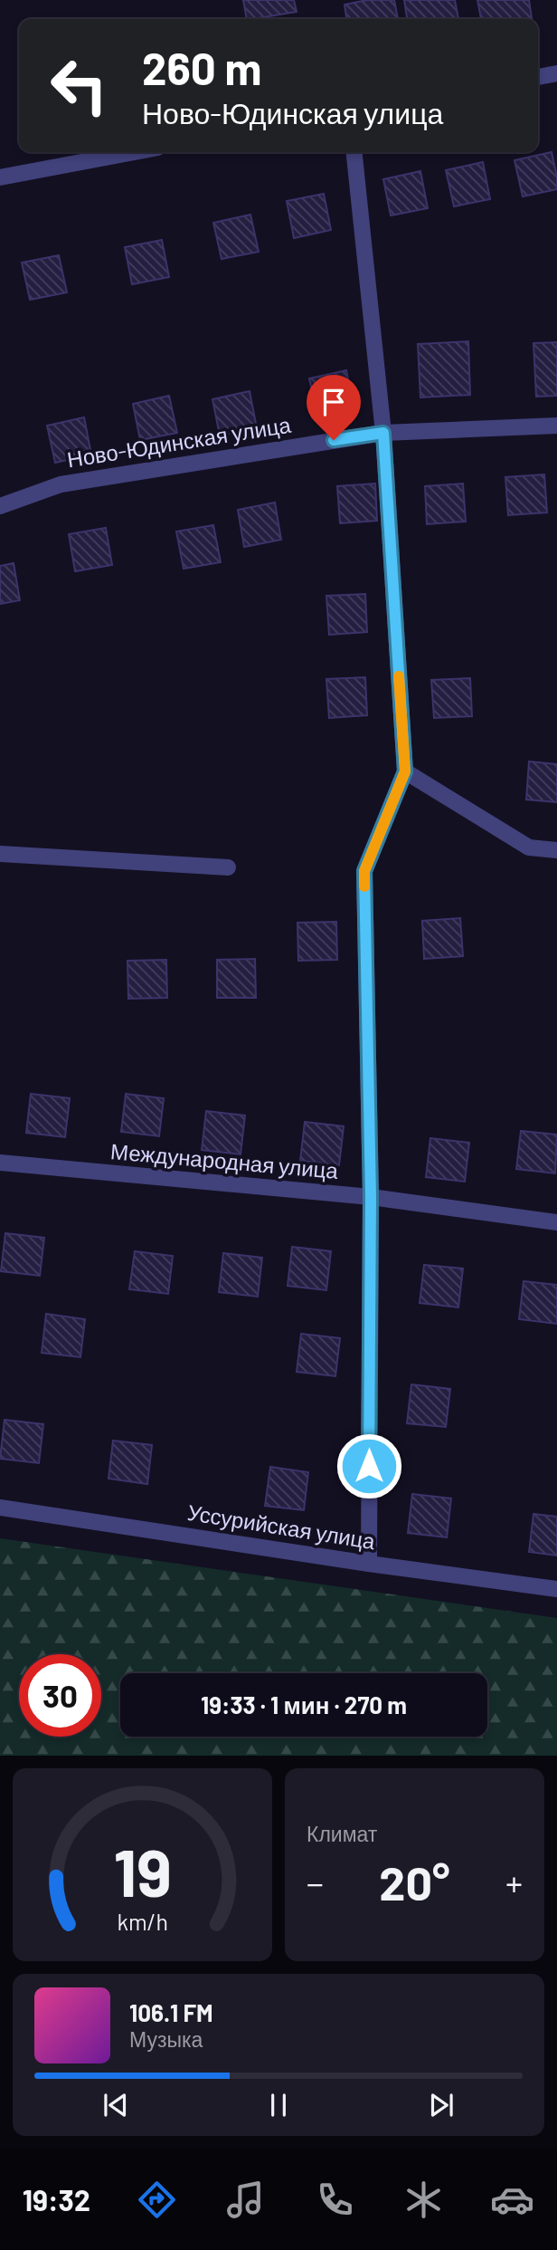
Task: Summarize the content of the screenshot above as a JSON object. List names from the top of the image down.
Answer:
{
  "streets": {
    "street": ["Ново-Юдинская улица", "Международная улица", "Уссурийская улица"]
  },
  "page": {
    "turn": ["260 m", "Ново-Юдинская улица"],
    "limit": "30",
    "trip": "19:33 · 1 мин · 270 m",
    "tile": "Климат",
    "heat": ["−", "20°", "+"],
    "song": ["106.1 FM", "Музыка"],
    "tabs": "19:32",
    "gauge": ["19", "km/h"]
  }
}
